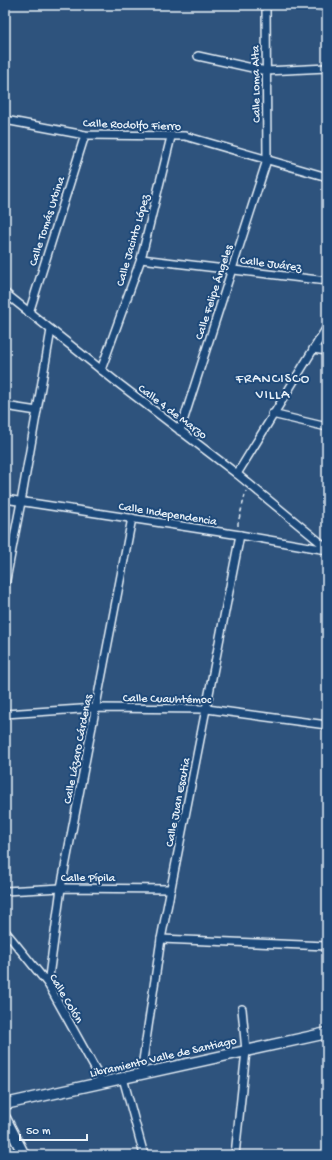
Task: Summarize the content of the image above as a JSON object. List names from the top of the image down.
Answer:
{
  "streets": {
    "street": [
      "Calle Loma Alta",
      "Calle Rodolfo Fierro",
      "Calle Tomás Urbina",
      "Calle Jacinto López",
      "Calle Juárez",
      "Calle Felipe Ángeles",
      "Calle 4 de Marzo",
      "Calle Independencia",
      "Calle Cuauhtémoc",
      "Calle Lázaro Cárdenas",
      "Calle Juan Escutia",
      "Calle Pípila",
      "Calle Colón",
      "Libramiento Valle de Santiago"
    ]
  },
  "crossings": [
    ["Calle Loma Alta", "Calle Rodolfo Fierro"],
    ["Calle Loma Alta", "Calle Felipe Ángeles"],
    ["Calle Rodolfo Fierro", "Calle Tomás Urbina"],
    ["Calle Rodolfo Fierro", "Calle Jacinto López"],
    ["Calle Rodolfo Fierro", "Calle Felipe Ángeles"],
    ["Calle Tomás Urbina", "Calle 4 de Marzo"],
    ["Calle Jacinto López", "Calle Juárez"],
    ["Calle Jacinto López", "Calle 4 de Marzo"],
    ["Calle Juárez", "Calle Felipe Ángeles"],
    ["Calle Felipe Ángeles", "Calle 4 de Marzo"],
    ["Calle 4 de Marzo", "Calle Independencia"],
    ["Calle Independencia", "Calle Lázaro Cárdenas"],
    ["Calle Independencia", "Calle Juan Escutia"],
    ["Calle Cuauhtémoc", "Calle Lázaro Cárdenas"],
    ["Calle Cuauhtémoc", "Calle Juan Escutia"],
    ["Calle Lázaro Cárdenas", "Calle Pípila"],
    ["Calle Lázaro Cárdenas", "Calle Colón"],
    ["Calle Juan Escutia", "Calle Pípila"],
    ["Calle Juan Escutia", "Libramiento Valle de Santiago"],
    ["Calle Colón", "Libramiento Valle de Santiago"]
  ],
  "districts": ["FRANCISCO VILLA"],
  "scale_bar": "50 m"
}
